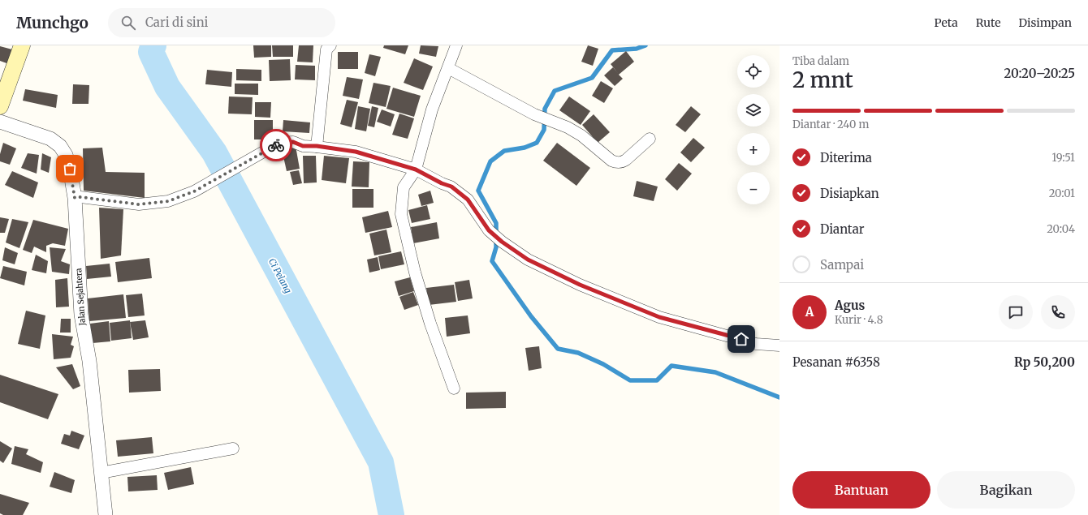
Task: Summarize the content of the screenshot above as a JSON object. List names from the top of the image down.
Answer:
{
  "streets": {
    "street": ["Jalan Sejahtera"]
  },
  "water": ["Ci Pelang"],
  "page": {
    "header": "Munchgo",
    "search": "Cari di sini",
    "nav": ["Peta", "Rute", "Disimpan"],
    "heading": ["2 mnt", "Tiba dalam", "20:20–20:25"],
    "panel": [
      "Agus",
      "Kurir · 4.8",
      "Pesanan #6358",
      "Rp 50,200"
    ],
    "map_buttons": ["+", "−"],
    "bar": "Diantar · 240 m",
    "list": [
      ["Diterima", "19:51"],
      ["Disiapkan", "20:01"],
      ["Diantar", "20:04"],
      "Sampai"
    ],
    "round": "A",
    "buttons": ["Bantuan", "Bagikan"]
  }
}
